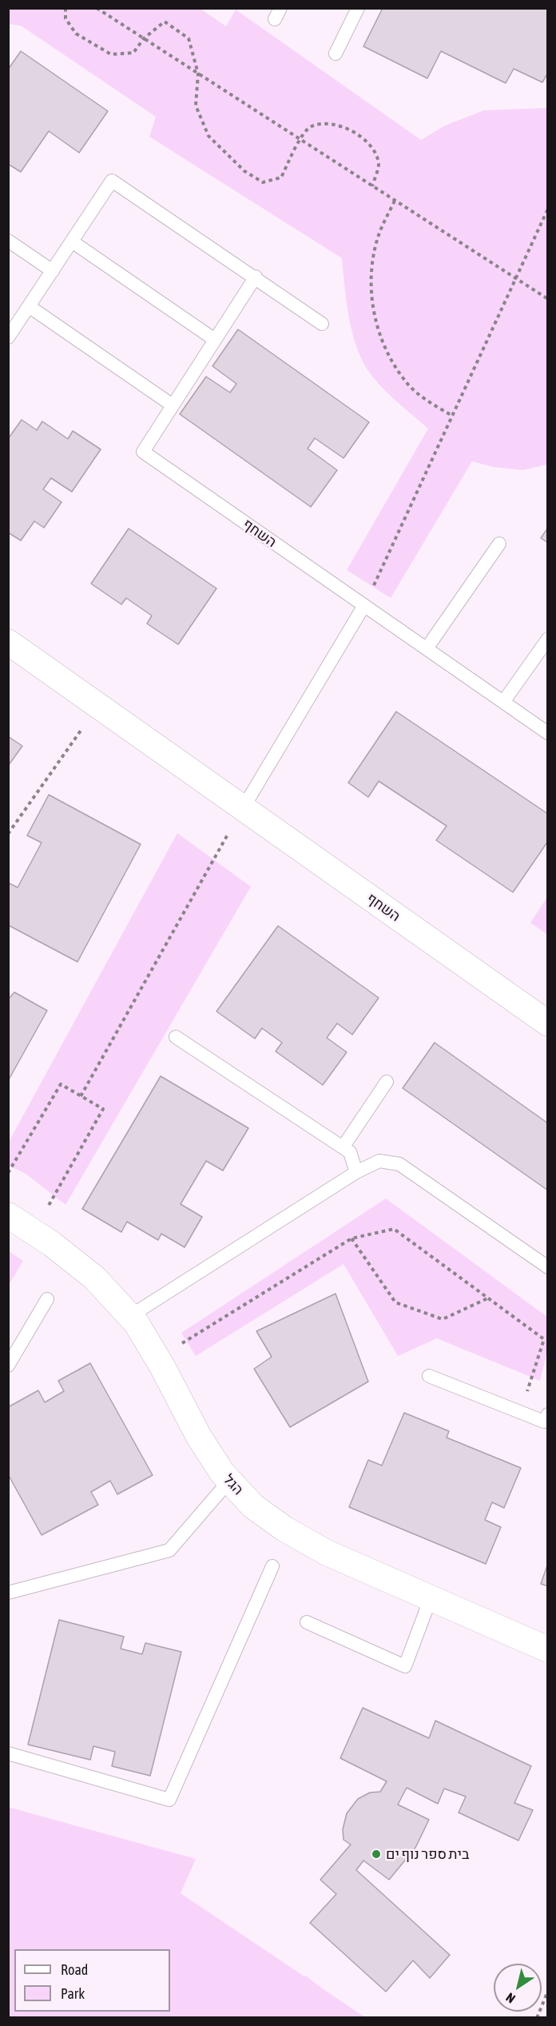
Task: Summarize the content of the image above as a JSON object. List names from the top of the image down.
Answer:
{
  "streets": {
    "street": ["השחף", "הגל"]
  },
  "places": ["בית ספר נוף ים"],
  "legend": ["Road", "Park"],
  "north": "bottom left"
}
